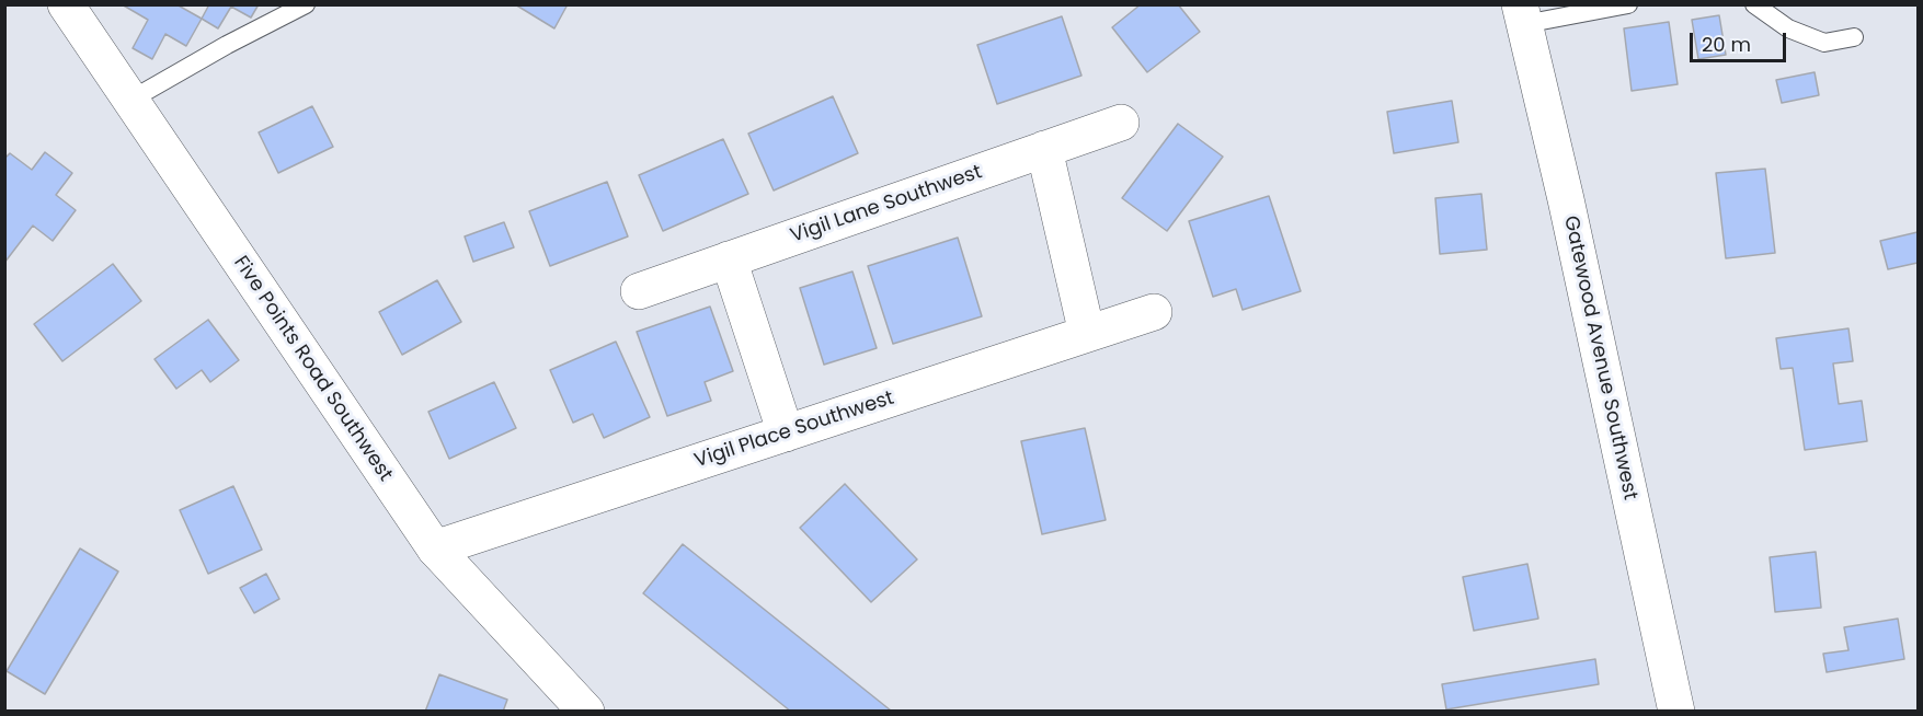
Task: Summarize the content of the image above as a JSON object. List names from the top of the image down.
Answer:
{
  "streets": {
    "street": [
      "Vigil Lane Southwest",
      "Gatewood Avenue Southwest",
      "Five Points Road Southwest",
      "Vigil Place Southwest"
    ]
  },
  "crossings": [
    ["Five Points Road Southwest", "Vigil Place Southwest"]
  ],
  "scale_bar": "20 m"
}
